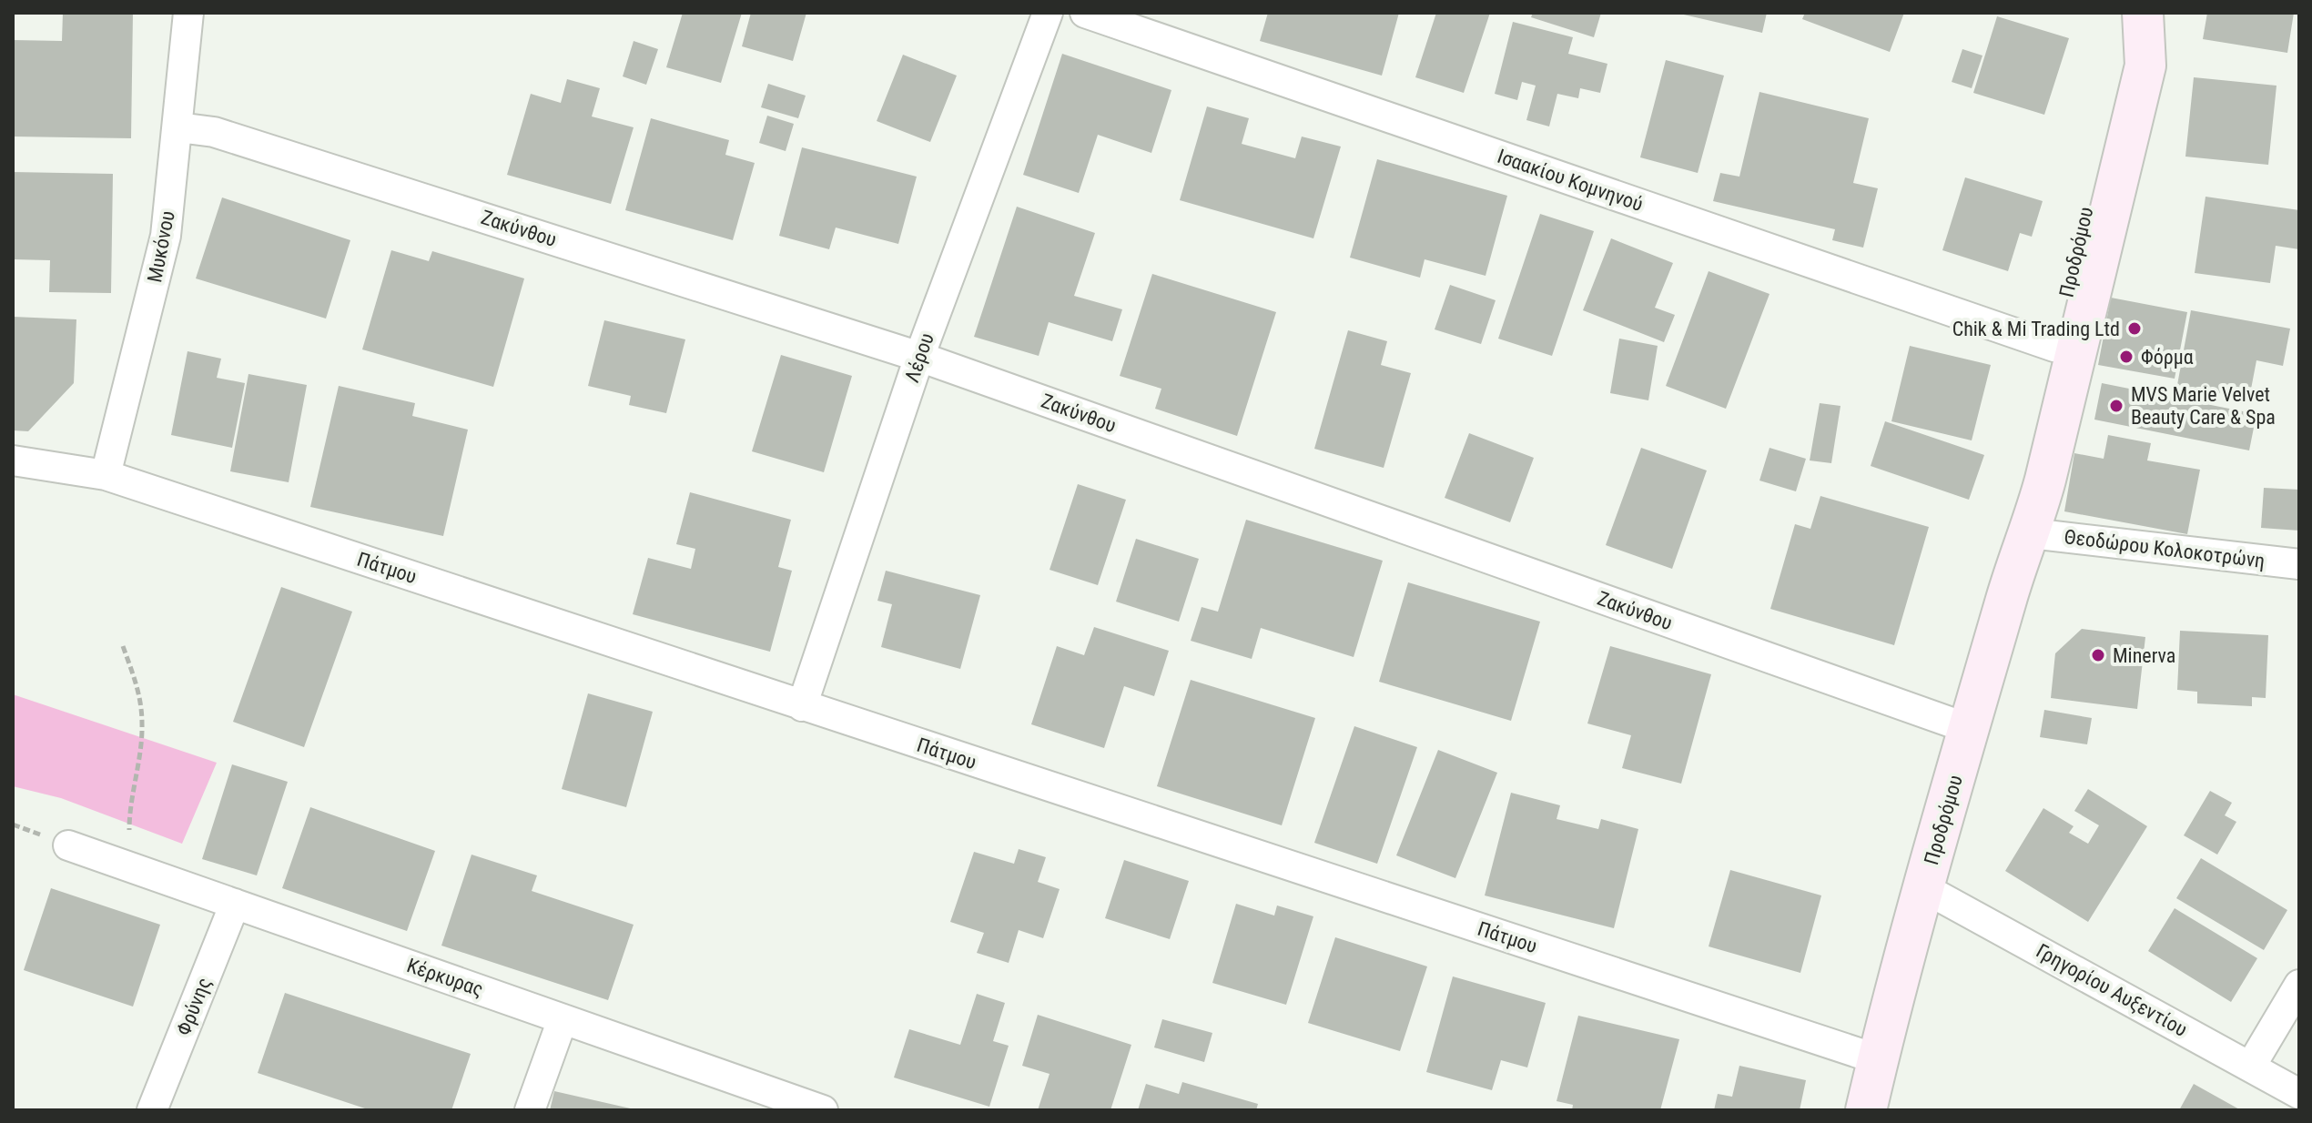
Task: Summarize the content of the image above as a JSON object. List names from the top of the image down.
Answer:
{
  "streets": {
    "main road": ["Προδρόμου"],
    "street": [
      "Ισαακίου Κομνηνού",
      "Ζακύνθου",
      "Μυκόνου",
      "Λέρου",
      "Θεοδώρου Κολοκοτρώνη",
      "Πάτμου",
      "Κέρκυρας",
      "Γρηγορίου Αυξεντίου",
      "Φρύνης"
    ]
  },
  "crossings": [
    ["Ισαακίου Κομνηνού", "Προδρόμου"],
    ["Ζακύνθου", "Μυκόνου"],
    ["Ζακύνθου", "Προδρόμου"],
    ["Ζακύνθου", "Λέρου"],
    ["Μυκόνου", "Πάτμου"],
    ["Προδρόμου", "Θεοδώρου Κολοκοτρώνη"],
    ["Προδρόμου", "Πάτμου"],
    ["Προδρόμου", "Γρηγορίου Αυξεντίου"],
    ["Λέρου", "Πάτμου"],
    ["Κέρκυρας", "Φρύνης"]
  ],
  "places": [
    "Chik & Mi Trading Ltd",
    "Φόρμα",
    "MVS Marie Velvet Beauty Care & Spa",
    "Minerva"
  ]
}
